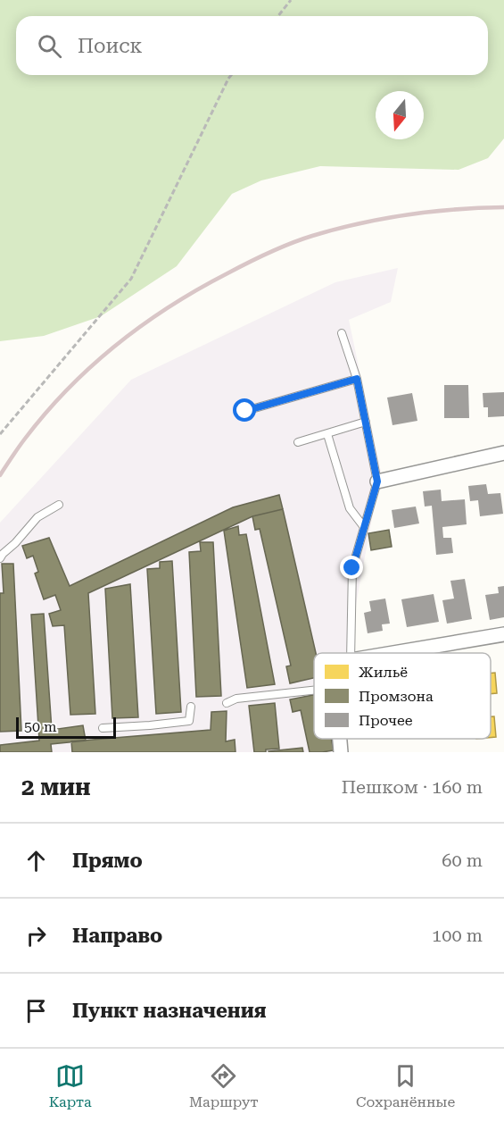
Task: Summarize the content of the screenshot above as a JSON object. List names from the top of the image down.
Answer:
{
  "legend": ["Жильё", "Промзона", "Прочее"],
  "scale_bar": "50 m",
  "north": "bottom",
  "page": {
    "search": "Поиск",
    "scale": "50 m",
    "heading": ["2 мин", "Пешком · 160 m"],
    "list": [
      ["Прямо", "60 m"],
      ["Направо", "100 m"],
      "Пункт назначения"
    ],
    "nav": ["Карта", "Маршрут", "Сохранённые"]
  }
}
